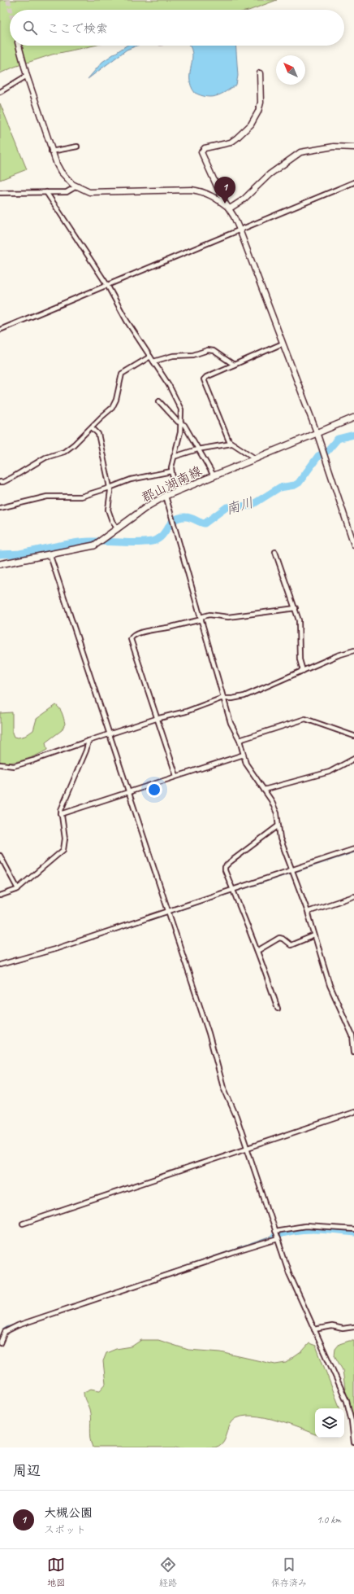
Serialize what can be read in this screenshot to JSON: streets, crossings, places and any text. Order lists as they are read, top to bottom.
{
  "streets": {
    "main road": ["郡山湖南線"]
  },
  "water": ["南川"],
  "north": "top left",
  "page": {
    "search": "ここで検索",
    "pins": "1",
    "heading": "周辺",
    "list": [
      {
        "mark": "1",
        "name": "大槻公園",
        "note": "スポット",
        "value": "1.0 km"
      }
    ],
    "nav": ["地図", "経路", "保存済み"]
  }
}
